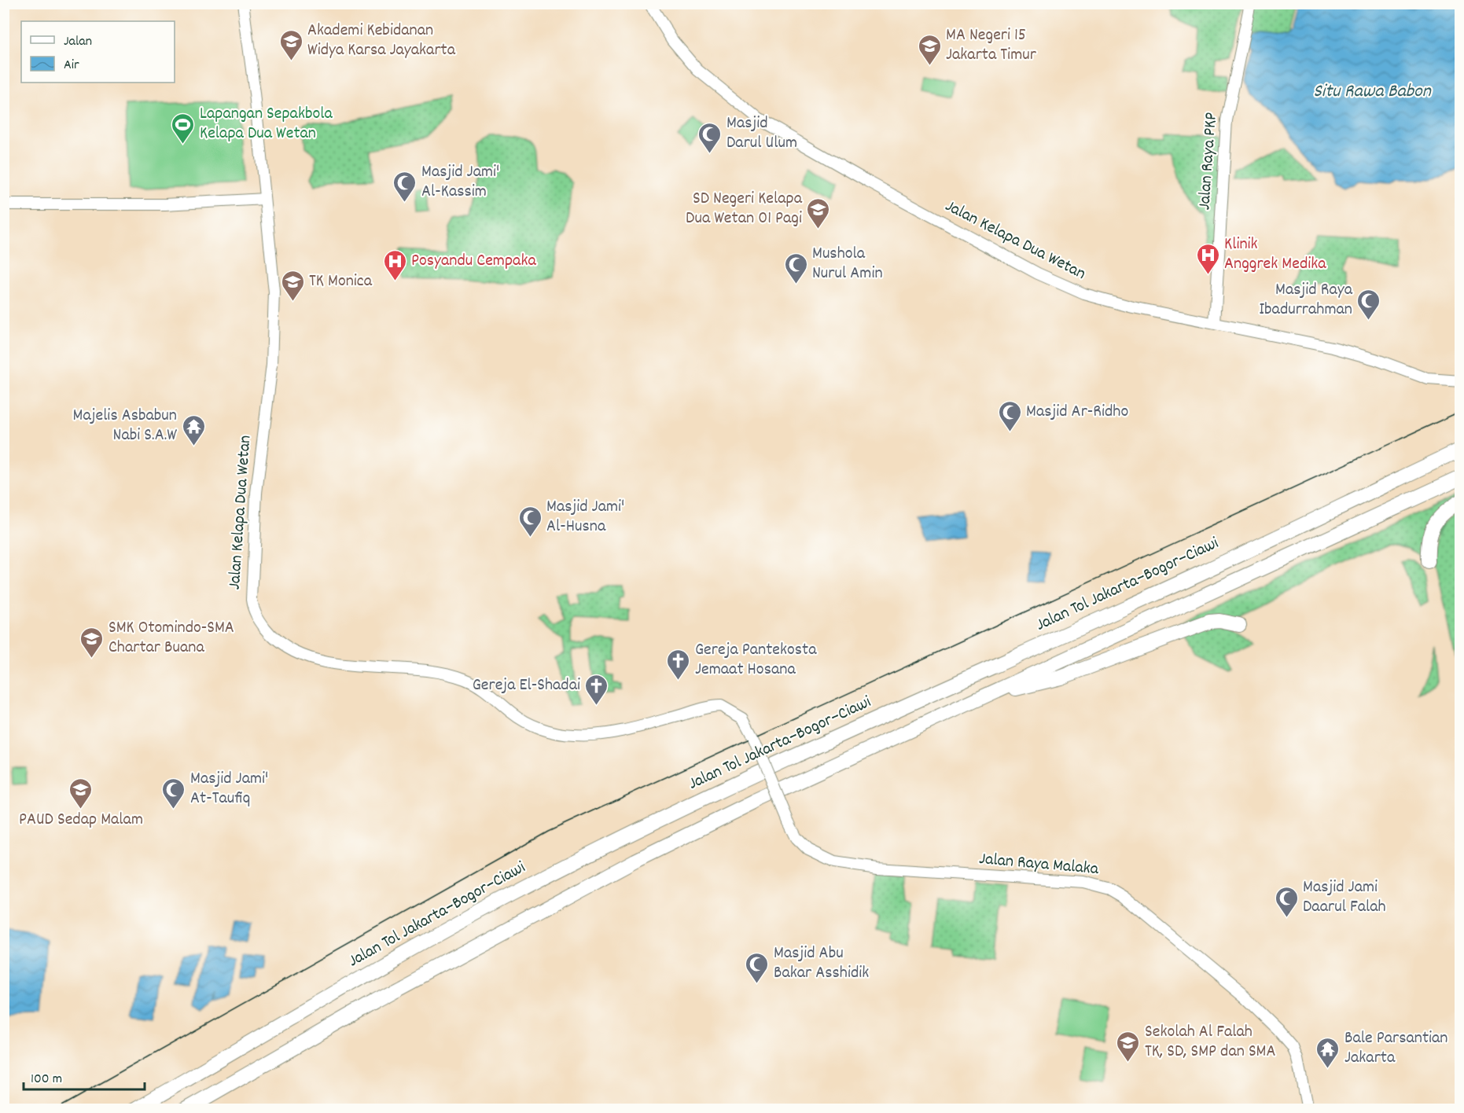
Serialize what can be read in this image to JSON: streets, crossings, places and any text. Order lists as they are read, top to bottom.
{
  "streets": {
    "highway": ["Jalan Tol Jakarta–Bogor–Ciawi"],
    "street": ["Jalan Raya PKP", "Jalan Kelapa Dua Wetan", "Jalan Raya Malaka"]
  },
  "crossings": [
    ["Jalan Raya PKP", "Jalan Kelapa Dua Wetan"],
    ["Jalan Kelapa Dua Wetan", "Jalan Raya Malaka"]
  ],
  "water": ["Situ Rawa Babon"],
  "places": {
    "school or university": [
      "Akademi Kebidanan Widya Karsa Jayakarta",
      "MA Negeri 15 Jakarta Timur",
      "SD Negeri Kelapa Dua Wetan 01 Pagi",
      "TK Monica",
      "SMK Otomindo-SMA Chartar Buana",
      "PAUD Sedap Malam",
      "Sekolah Al Falah TK, SD, SMP dan SMA"
    ],
    "sports": ["Lapangan Sepakbola Kelapa Dua Wetan"],
    "mosque": [
      "Masjid Darul Ulum",
      "Masjid Jami' Al-Kassim",
      "Mushola Nurul Amin",
      "Masjid Raya Ibadurrahman",
      "Masjid Ar-Ridho",
      "Masjid Jami' Al-Husna",
      "Masjid Jami' At-Taufiq",
      "Masjid Jami Daarul Falah",
      "Masjid Abu Bakar Asshidik"
    ],
    "hospital": ["Klinik Anggrek Medika", "Posyandu Cempaka"],
    "temple": ["Majelis Asbabun Nabi S.A.W", "Bale Parsantian Jakarta"],
    "church": ["Gereja Pantekosta Jemaat Hosana", "Gereja El-Shadai"]
  },
  "legend": ["Jalan", "Air"],
  "scale_bar": "100 m"
}
